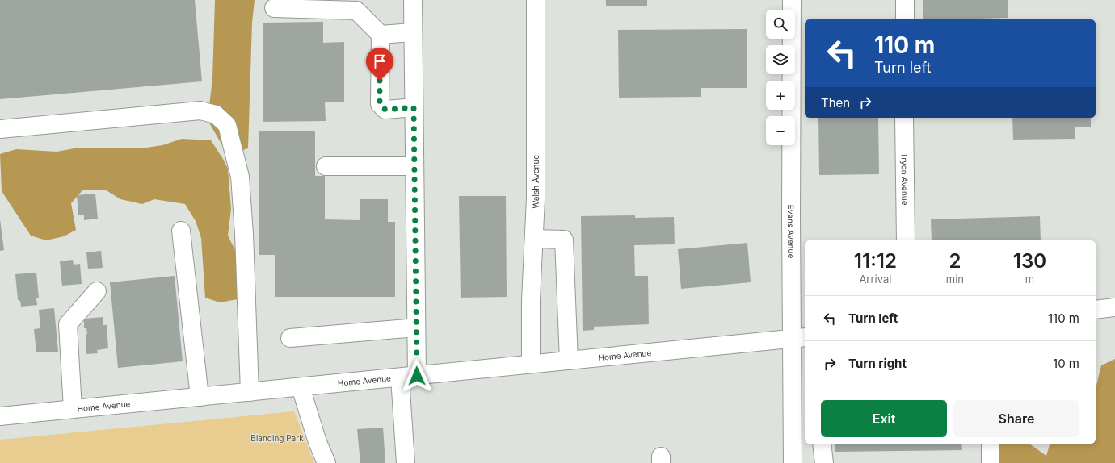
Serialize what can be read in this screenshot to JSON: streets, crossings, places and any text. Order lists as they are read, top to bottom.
{
  "streets": {
    "street": [
      "Tryon Avenue",
      "Walsh Avenue",
      "Evans Avenue",
      "Home Avenue"
    ]
  },
  "crossings": [
    ["Walsh Avenue", "Home Avenue"],
    ["Evans Avenue", "Home Avenue"]
  ],
  "parks": ["Blanding Park"],
  "page": {
    "map_buttons": ["+", "−"],
    "turn": ["110 m", "Turn left"],
    "then": "Then",
    "eta": [
      "11:12",
      "Arrival",
      "2",
      "min",
      "130",
      "m"
    ],
    "list": [
      {
        "name": "Turn left",
        "value": "110 m"
      },
      {
        "name": "Turn right",
        "value": "10 m"
      }
    ],
    "buttons": ["Exit", "Share"]
  }
}
